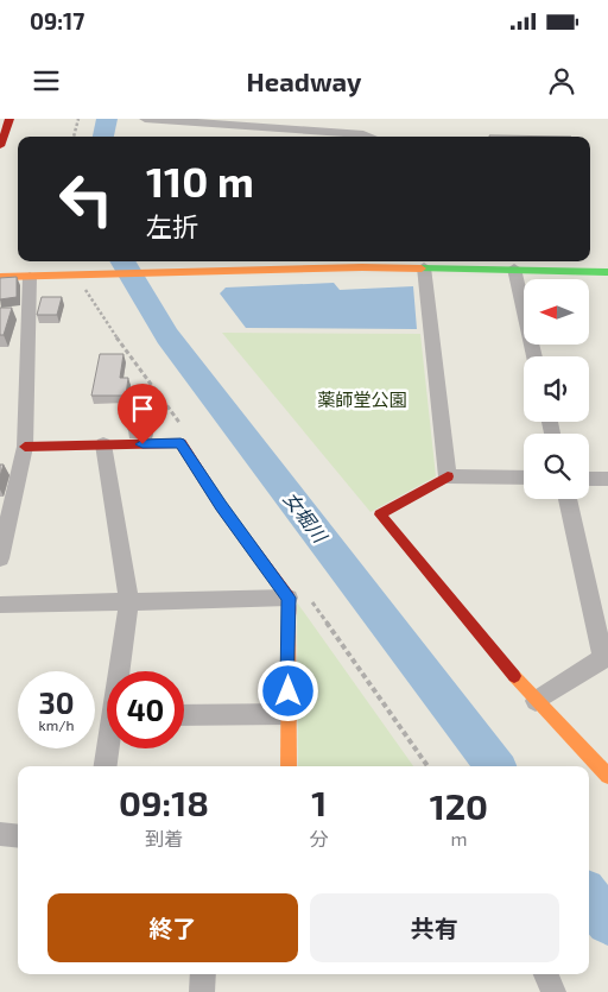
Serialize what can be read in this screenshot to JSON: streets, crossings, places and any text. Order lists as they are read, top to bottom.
{
  "water": ["女堀川"],
  "parks": ["薬師堂公園"],
  "north": "left",
  "page": {
    "status": "09:17",
    "header": "Headway",
    "turn": ["110 m", "左折"],
    "speed": "30 km/h",
    "limit": "40",
    "eta": [
      "09:18",
      "到着",
      "1",
      "分",
      "120",
      "m"
    ],
    "buttons": ["終了", "共有"]
  }
}
